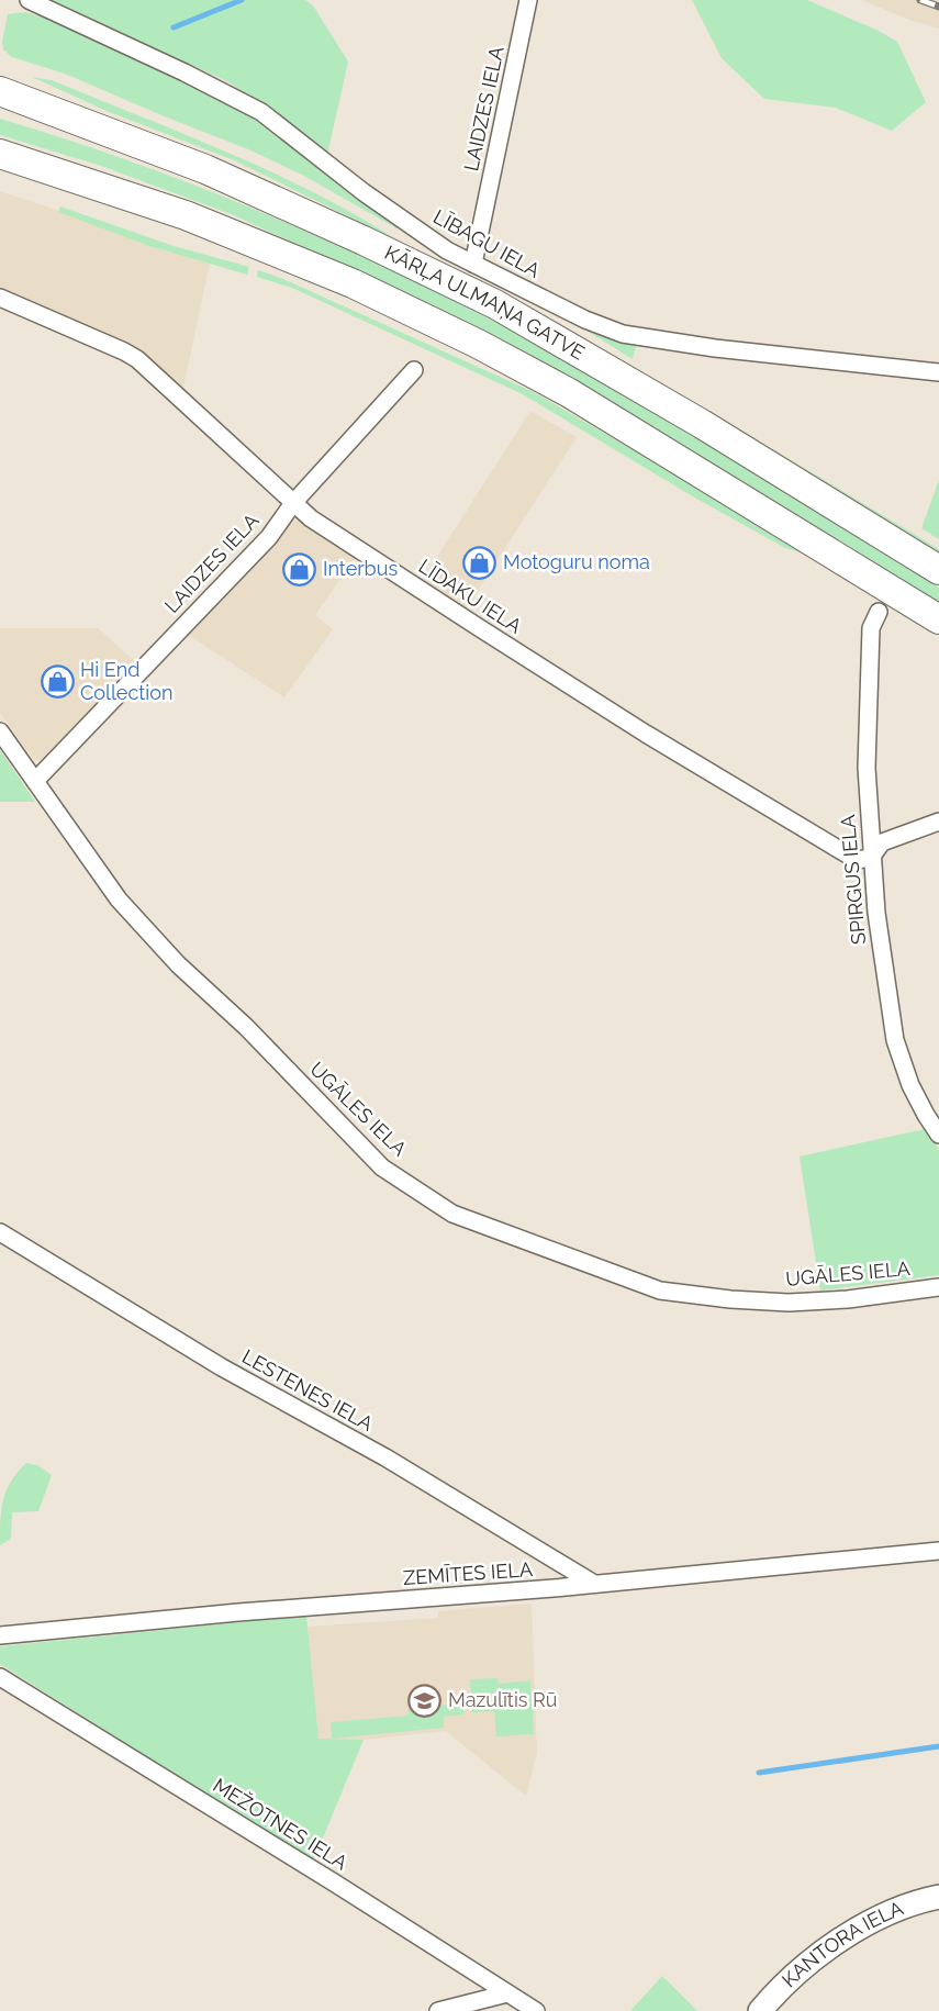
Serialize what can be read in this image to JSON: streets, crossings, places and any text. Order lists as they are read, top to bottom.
{
  "streets": {
    "highway": ["KĀRĻA ULMAŅA GATVE"],
    "main road": ["KANTORA IELA"],
    "street": [
      "LAIDZES IELA",
      "LĪBAGU IELA",
      "LĪDAKU IELA",
      "SPIRGUS IELA",
      "UGĀLES IELA",
      "LESTENES IELA",
      "ZEMĪTES IELA",
      "MEŽOTNES IELA"
    ]
  },
  "crossings": [
    ["LAIDZES IELA", "LĪBAGU IELA"],
    ["LAIDZES IELA", "LĪDAKU IELA"],
    ["LAIDZES IELA", "UGĀLES IELA"],
    ["LĪDAKU IELA", "SPIRGUS IELA"],
    ["LESTENES IELA", "ZEMĪTES IELA"]
  ],
  "places": {
    "shop": ["Motoguru noma", "Interbus", "Hi End Collection"],
    "school or university": ["Mazulītis Rū"]
  }
}
